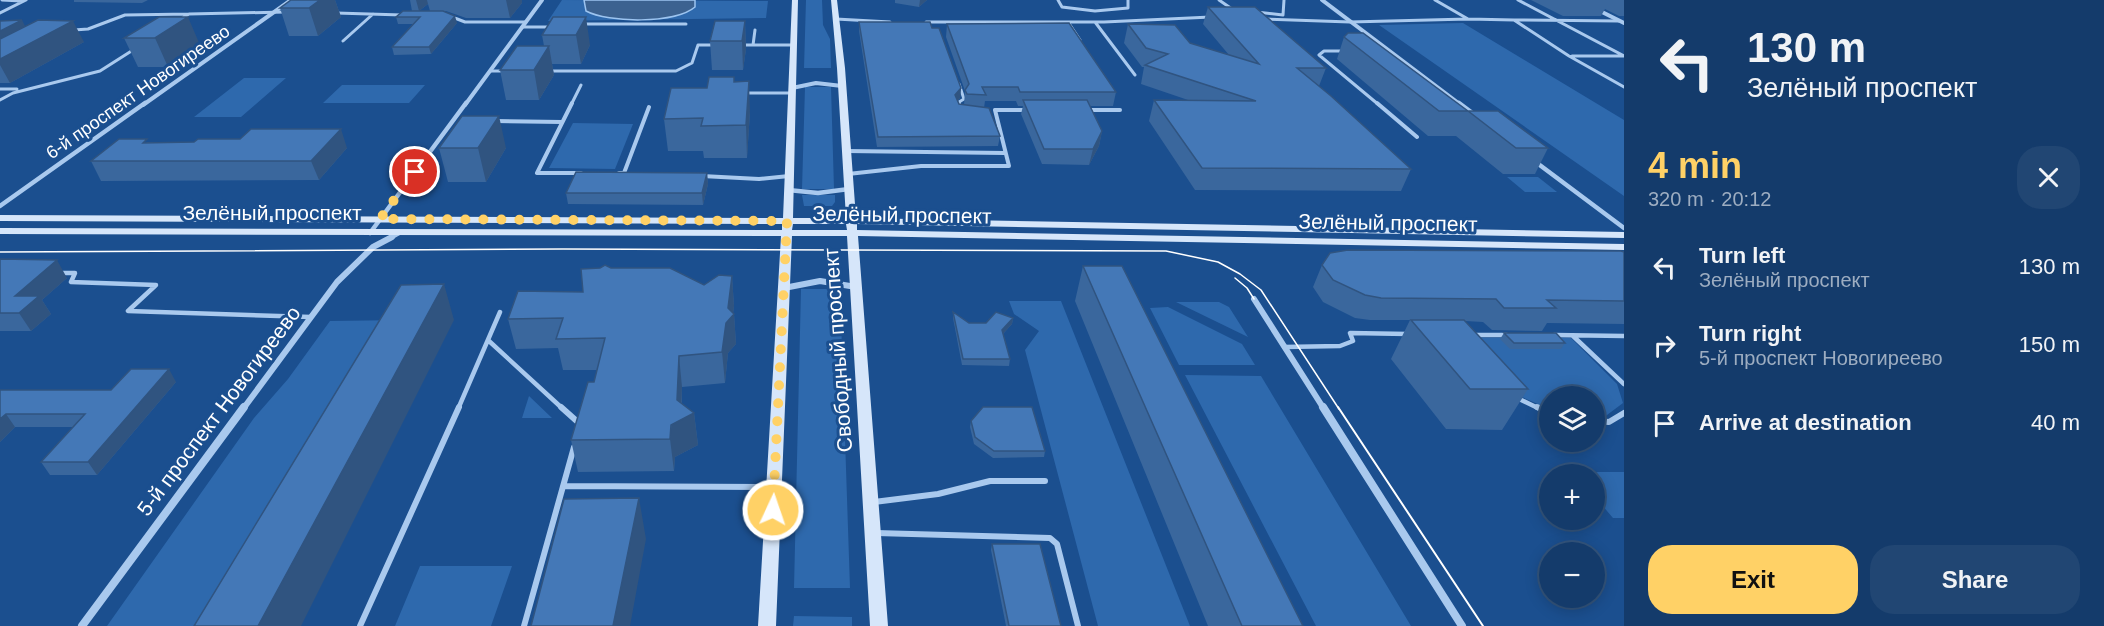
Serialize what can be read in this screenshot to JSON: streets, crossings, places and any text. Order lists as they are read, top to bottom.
{
  "streets": {
    "main road": ["Зелёный проспект", "Свободный проспект"],
    "street": ["6-й проспект Новогиреево", "5-й проспект Новогиреево"]
  },
  "crossings": [
    ["Зелёный проспект", "Свободный проспект"],
    ["Зелёный проспект", "5-й проспект Новогиреево"]
  ],
  "page": {
    "turn": ["130 m", "Зелёный проспект"],
    "heading": ["4 min", "320 m · 20:12"],
    "list": [
      {
        "name": "Turn left",
        "note": "Зелёный проспект",
        "value": "130 m"
      },
      {
        "name": "Turn right",
        "note": "5-й проспект Новогиреево",
        "value": "150 m"
      },
      {
        "name": "Arrive at destination",
        "value": "40 m"
      }
    ],
    "map_buttons": ["+", "−"],
    "buttons": ["Exit", "Share"]
  }
}
